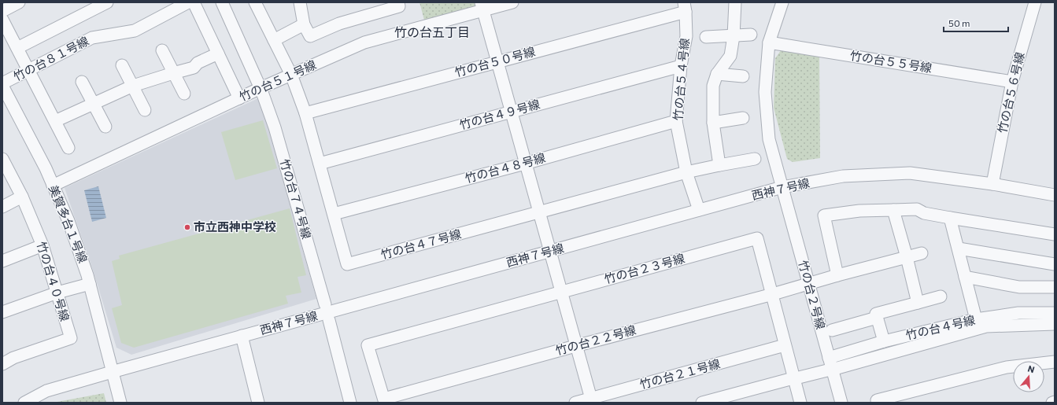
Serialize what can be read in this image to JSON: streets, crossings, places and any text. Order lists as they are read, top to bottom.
{
  "streets": {
    "street": [
      "竹の台８１号線",
      "竹の台５０号線",
      "竹の台５５号線",
      "竹の台５４号線",
      "竹の台５１号線",
      "竹の台５６号線",
      "竹の台４９号線",
      "竹の台４８号線",
      "西神７号線",
      "竹の台７４号線",
      "美賀多台１号線",
      "竹の台４７号線",
      "竹の台２３号線",
      "竹の台４０号線",
      "竹の台２号線",
      "竹の台４号線",
      "竹の台２２号線",
      "竹の台２１号線"
    ]
  },
  "crossings": [
    ["竹の台８１号線", "美賀多台１号線"],
    ["竹の台５０号線", "竹の台５４号線"],
    ["竹の台５０号線", "竹の台４７号線"],
    ["竹の台５５号線", "竹の台５６号線"],
    ["竹の台５５号線", "竹の台２号線"],
    ["竹の台５４号線", "竹の台４９号線"],
    ["竹の台５４号線", "竹の台４８号線"],
    ["竹の台５４号線", "西神７号線"],
    ["竹の台５４号線", "竹の台４７号線"],
    ["竹の台５１号線", "美賀多台１号線"],
    ["竹の台５１号線", "竹の台４７号線"],
    ["竹の台５６号線", "西神７号線"],
    ["竹の台４９号線", "竹の台４７号線"],
    ["竹の台４８号線", "竹の台４７号線"],
    ["西神７号線", "美賀多台１号線"],
    ["西神７号線", "竹の台２号線"],
    ["竹の台２３号線", "竹の台２２号線"],
    ["竹の台２３号線", "竹の台２１号線"],
    ["竹の台２号線", "竹の台４号線"],
    ["竹の台２号線", "竹の台２２号線"]
  ],
  "districts": ["竹の台五丁目"],
  "places": ["市立西神中学校"],
  "scale_bar": "50 m",
  "north": "top"
}
